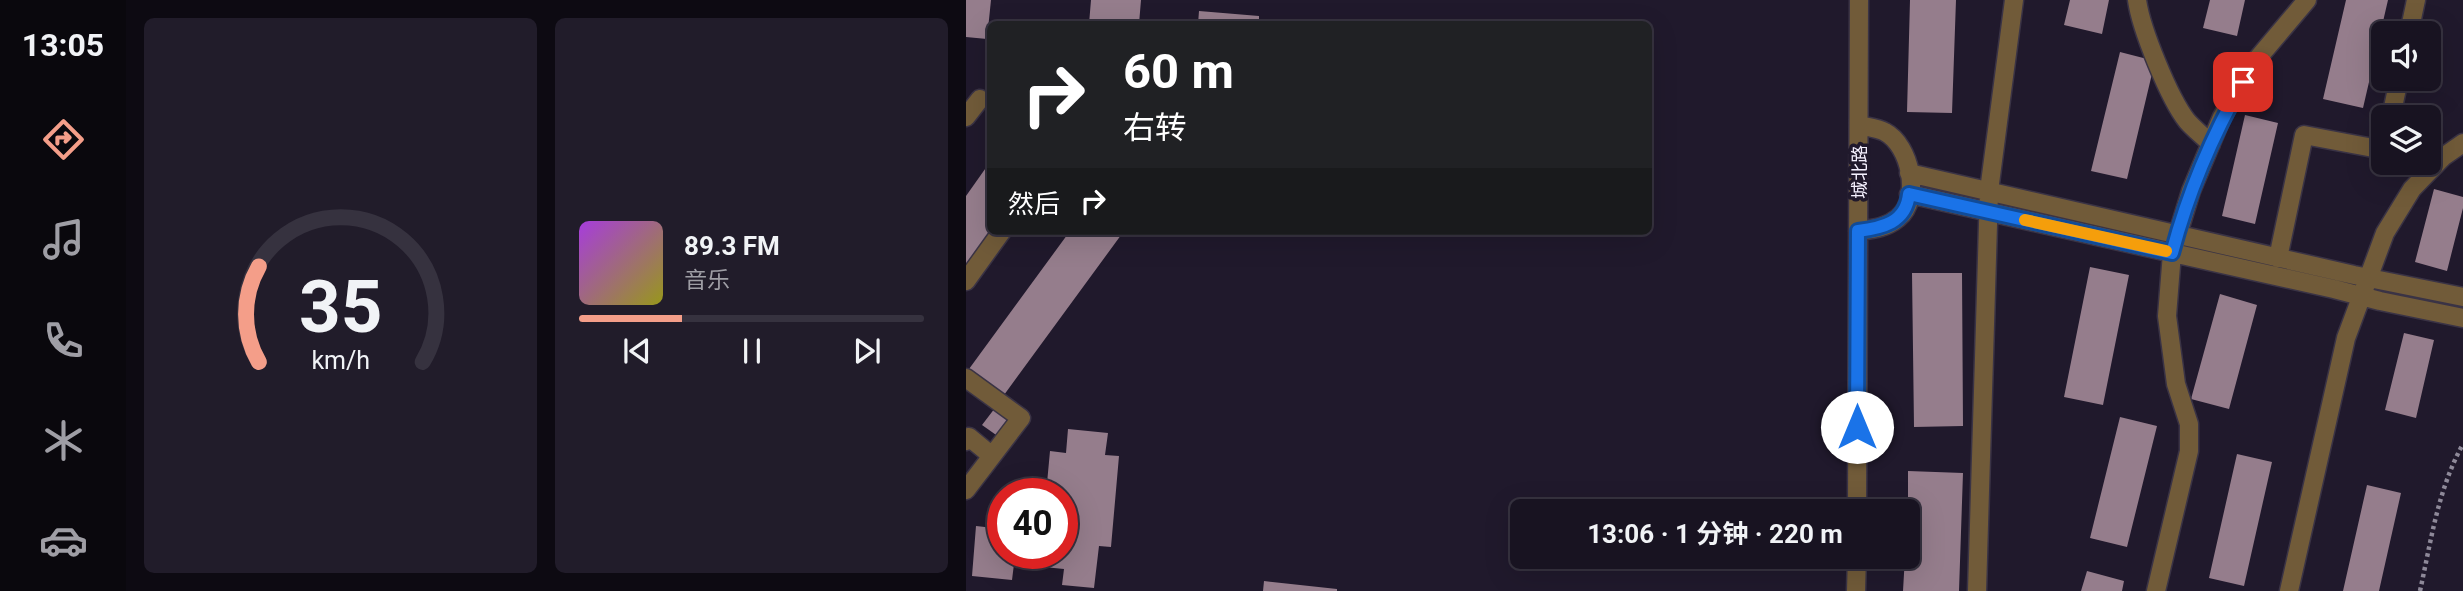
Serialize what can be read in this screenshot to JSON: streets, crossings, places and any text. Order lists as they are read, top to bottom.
{
  "streets": {
    "street": ["城北路"]
  },
  "page": {
    "tabs": "13:05",
    "turn": ["60 m", "右转"],
    "then": "然后",
    "song": ["89.3 FM", "音乐"],
    "limit": "40",
    "trip": "13:06 · 1 分钟 · 220 m",
    "gauge": ["35", "km/h"]
  }
}
